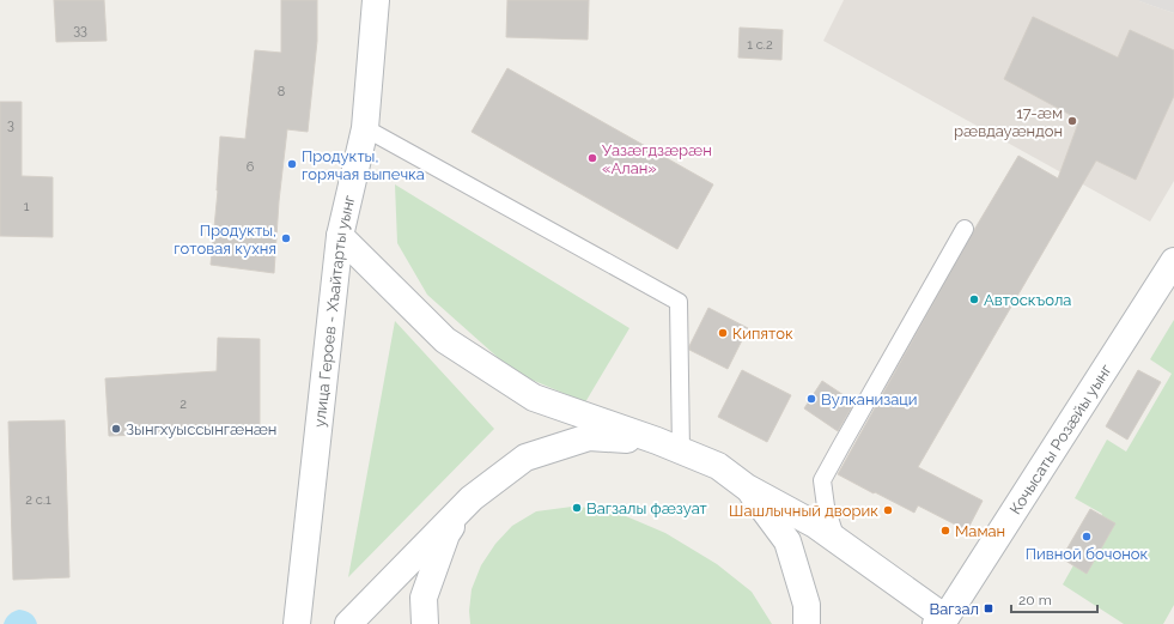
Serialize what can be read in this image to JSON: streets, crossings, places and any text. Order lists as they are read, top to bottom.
{
  "streets": {
    "street": ["улица Героев - Хъайтарты уынг", "Кочысаты Розæйы уынг"]
  },
  "places": {
    "other": [
      "17-æм рӕвдауӕндон",
      "Уазæгдзæрæн «Алан»",
      "Продукты, горячая выпечка",
      "Продукты, готовая кухня",
      "Автоскъола",
      "Кипяток",
      "Вулканизаци",
      "Зынгхуыссынгæнæн",
      "Вагзалы фæзуат",
      "Шашлычный дворик",
      "Маман",
      "Пивной бочонок"
    ],
    "transit": ["Вагзал"]
  },
  "house_numbers": [
    "33",
    "1 с.2",
    "8",
    "3",
    "6",
    "1",
    "2",
    "2 с.1"
  ],
  "scale_bar": "20 m"
}
